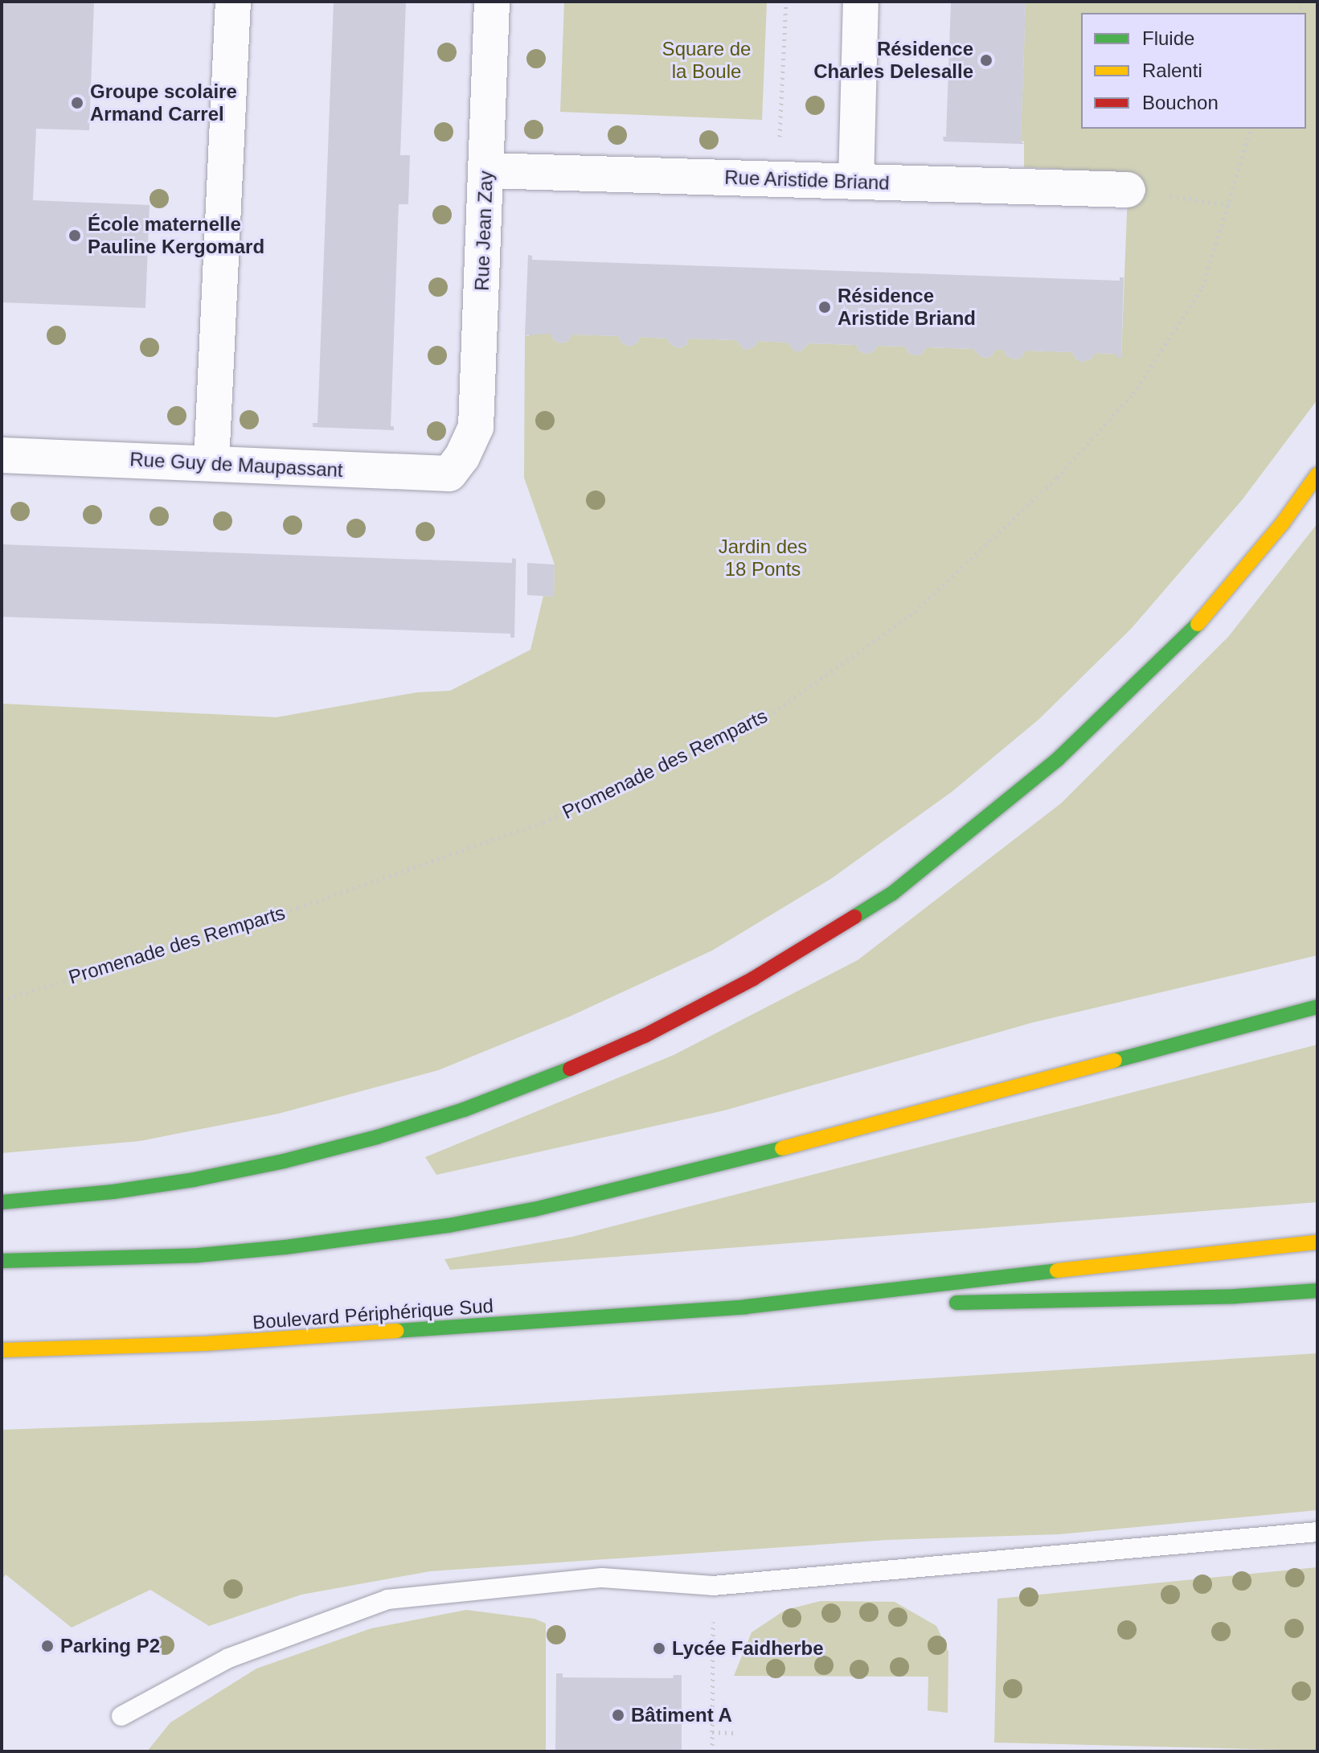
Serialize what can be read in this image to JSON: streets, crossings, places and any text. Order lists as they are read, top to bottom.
{
  "streets": {
    "highway": ["Boulevard Périphérique Sud"],
    "street": ["Rue Aristide Briand", "Rue Jean Zay", "Rue Guy de Maupassant"],
    "path": ["Promenade des Remparts"]
  },
  "crossings": [
    ["Rue Aristide Briand", "Rue Jean Zay"],
    ["Rue Jean Zay", "Rue Guy de Maupassant"]
  ],
  "parks": ["Square de la Boule", "Jardin des 18 Ponts"],
  "places": [
    "Résidence Charles Delesalle",
    "Groupe scolaire Armand Carrel",
    "École maternelle Pauline Kergomard",
    "Résidence Aristide Briand",
    "Parking P2",
    "Lycée Faidherbe",
    "Bâtiment A"
  ],
  "legend": ["Fluide", "Ralenti", "Bouchon"]
}
